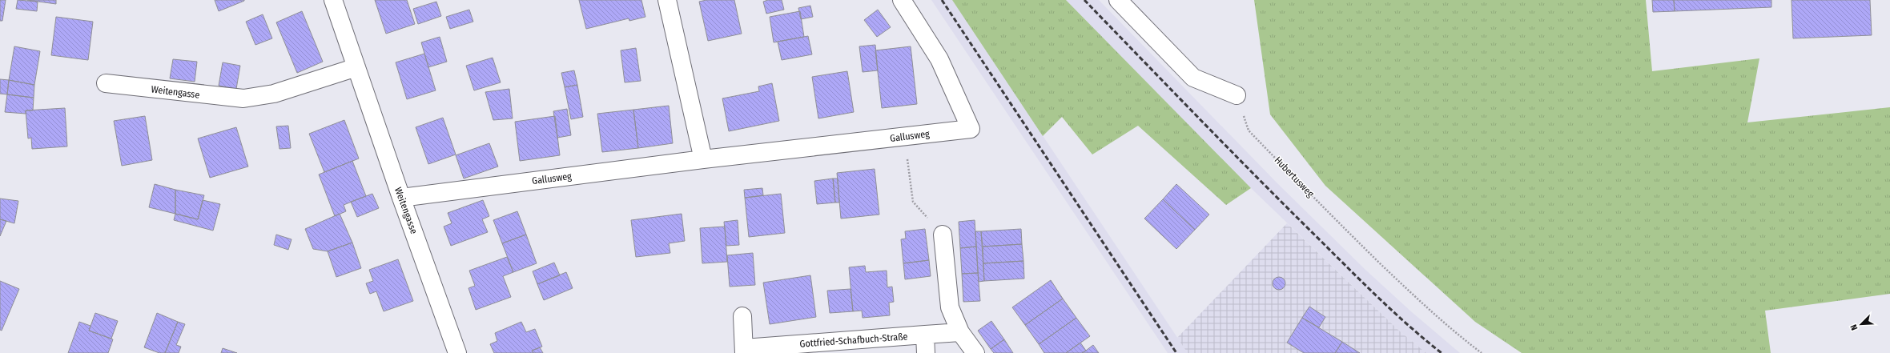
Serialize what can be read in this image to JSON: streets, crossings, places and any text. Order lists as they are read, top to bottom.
{
  "streets": {
    "street": ["Weitengasse", "Gallusweg", "Gottfried-Schafbuch-Straße"],
    "path": ["Hubertusweg"]
  },
  "crossings": [
    ["Weitengasse", "Gallusweg"]
  ],
  "north": "bottom left"
}
